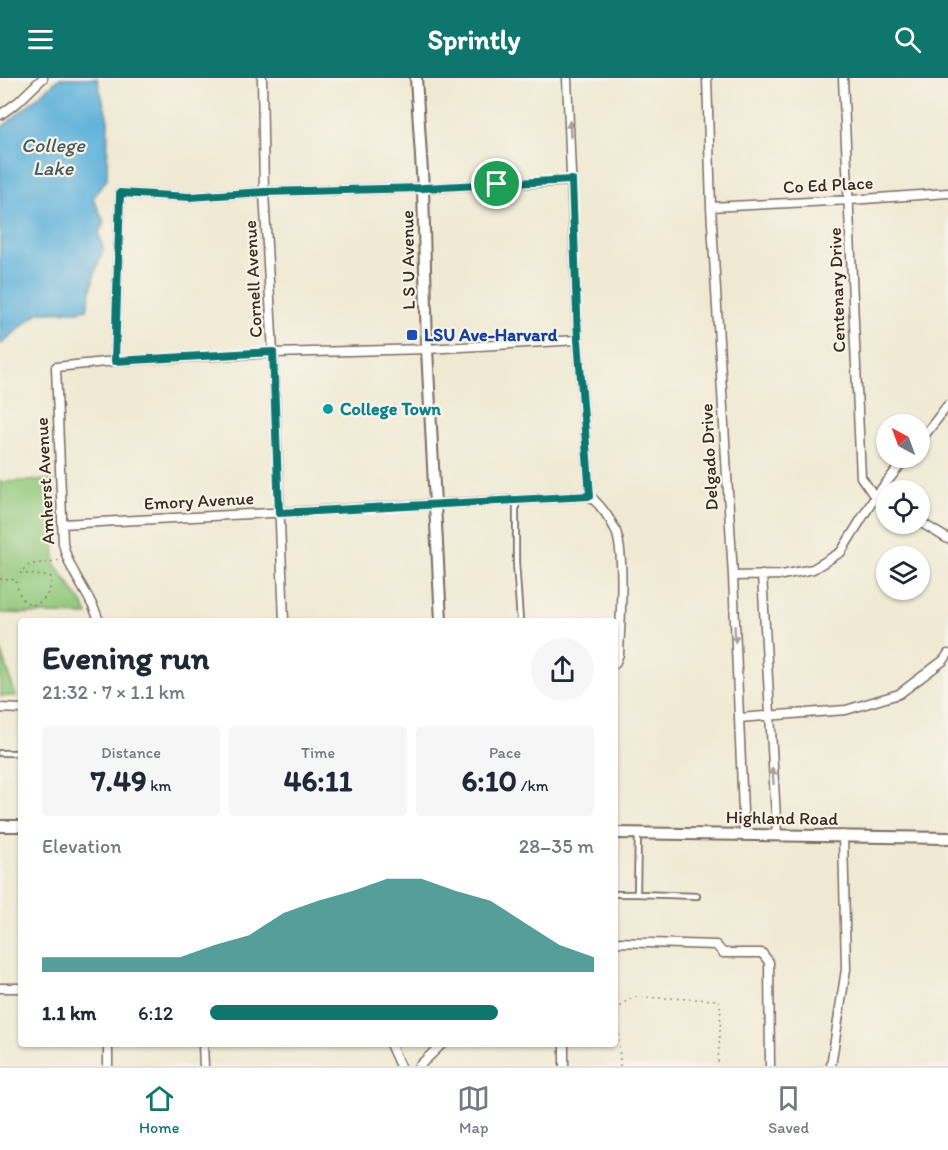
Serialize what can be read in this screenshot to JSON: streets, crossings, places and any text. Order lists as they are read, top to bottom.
{
  "streets": {
    "street": [
      "Co Ed Place",
      "L S U Avenue",
      "Cornell Avenue",
      "Centenary Drive",
      "Delgado Drive",
      "Amherst Avenue",
      "Emory Avenue",
      "Highland Road"
    ]
  },
  "crossings": [
    ["Co Ed Place", "Centenary Drive"],
    ["Co Ed Place", "Delgado Drive"],
    ["L S U Avenue", "Emory Avenue"],
    ["Cornell Avenue", "Emory Avenue"],
    ["Delgado Drive", "Highland Road"],
    ["Amherst Avenue", "Emory Avenue"]
  ],
  "water": ["College Lake"],
  "places": {
    "transit": ["LSU Ave-Harvard"],
    "other": ["College Town"]
  },
  "north": "top left",
  "page": {
    "header": "Sprintly",
    "heading": ["Evening run", "21:32 · 7 × 1.1 km"],
    "stats": [
      ["Distance", "7.49 km"],
      ["Time", "46:11"],
      ["Pace", "6:10 /km"]
    ],
    "chart": ["Elevation", "28–35 m"],
    "list": [
      {
        "name": "1.1 km",
        "note": "6:12"
      }
    ],
    "tabs": ["Home", "Map", "Saved"]
  }
}
